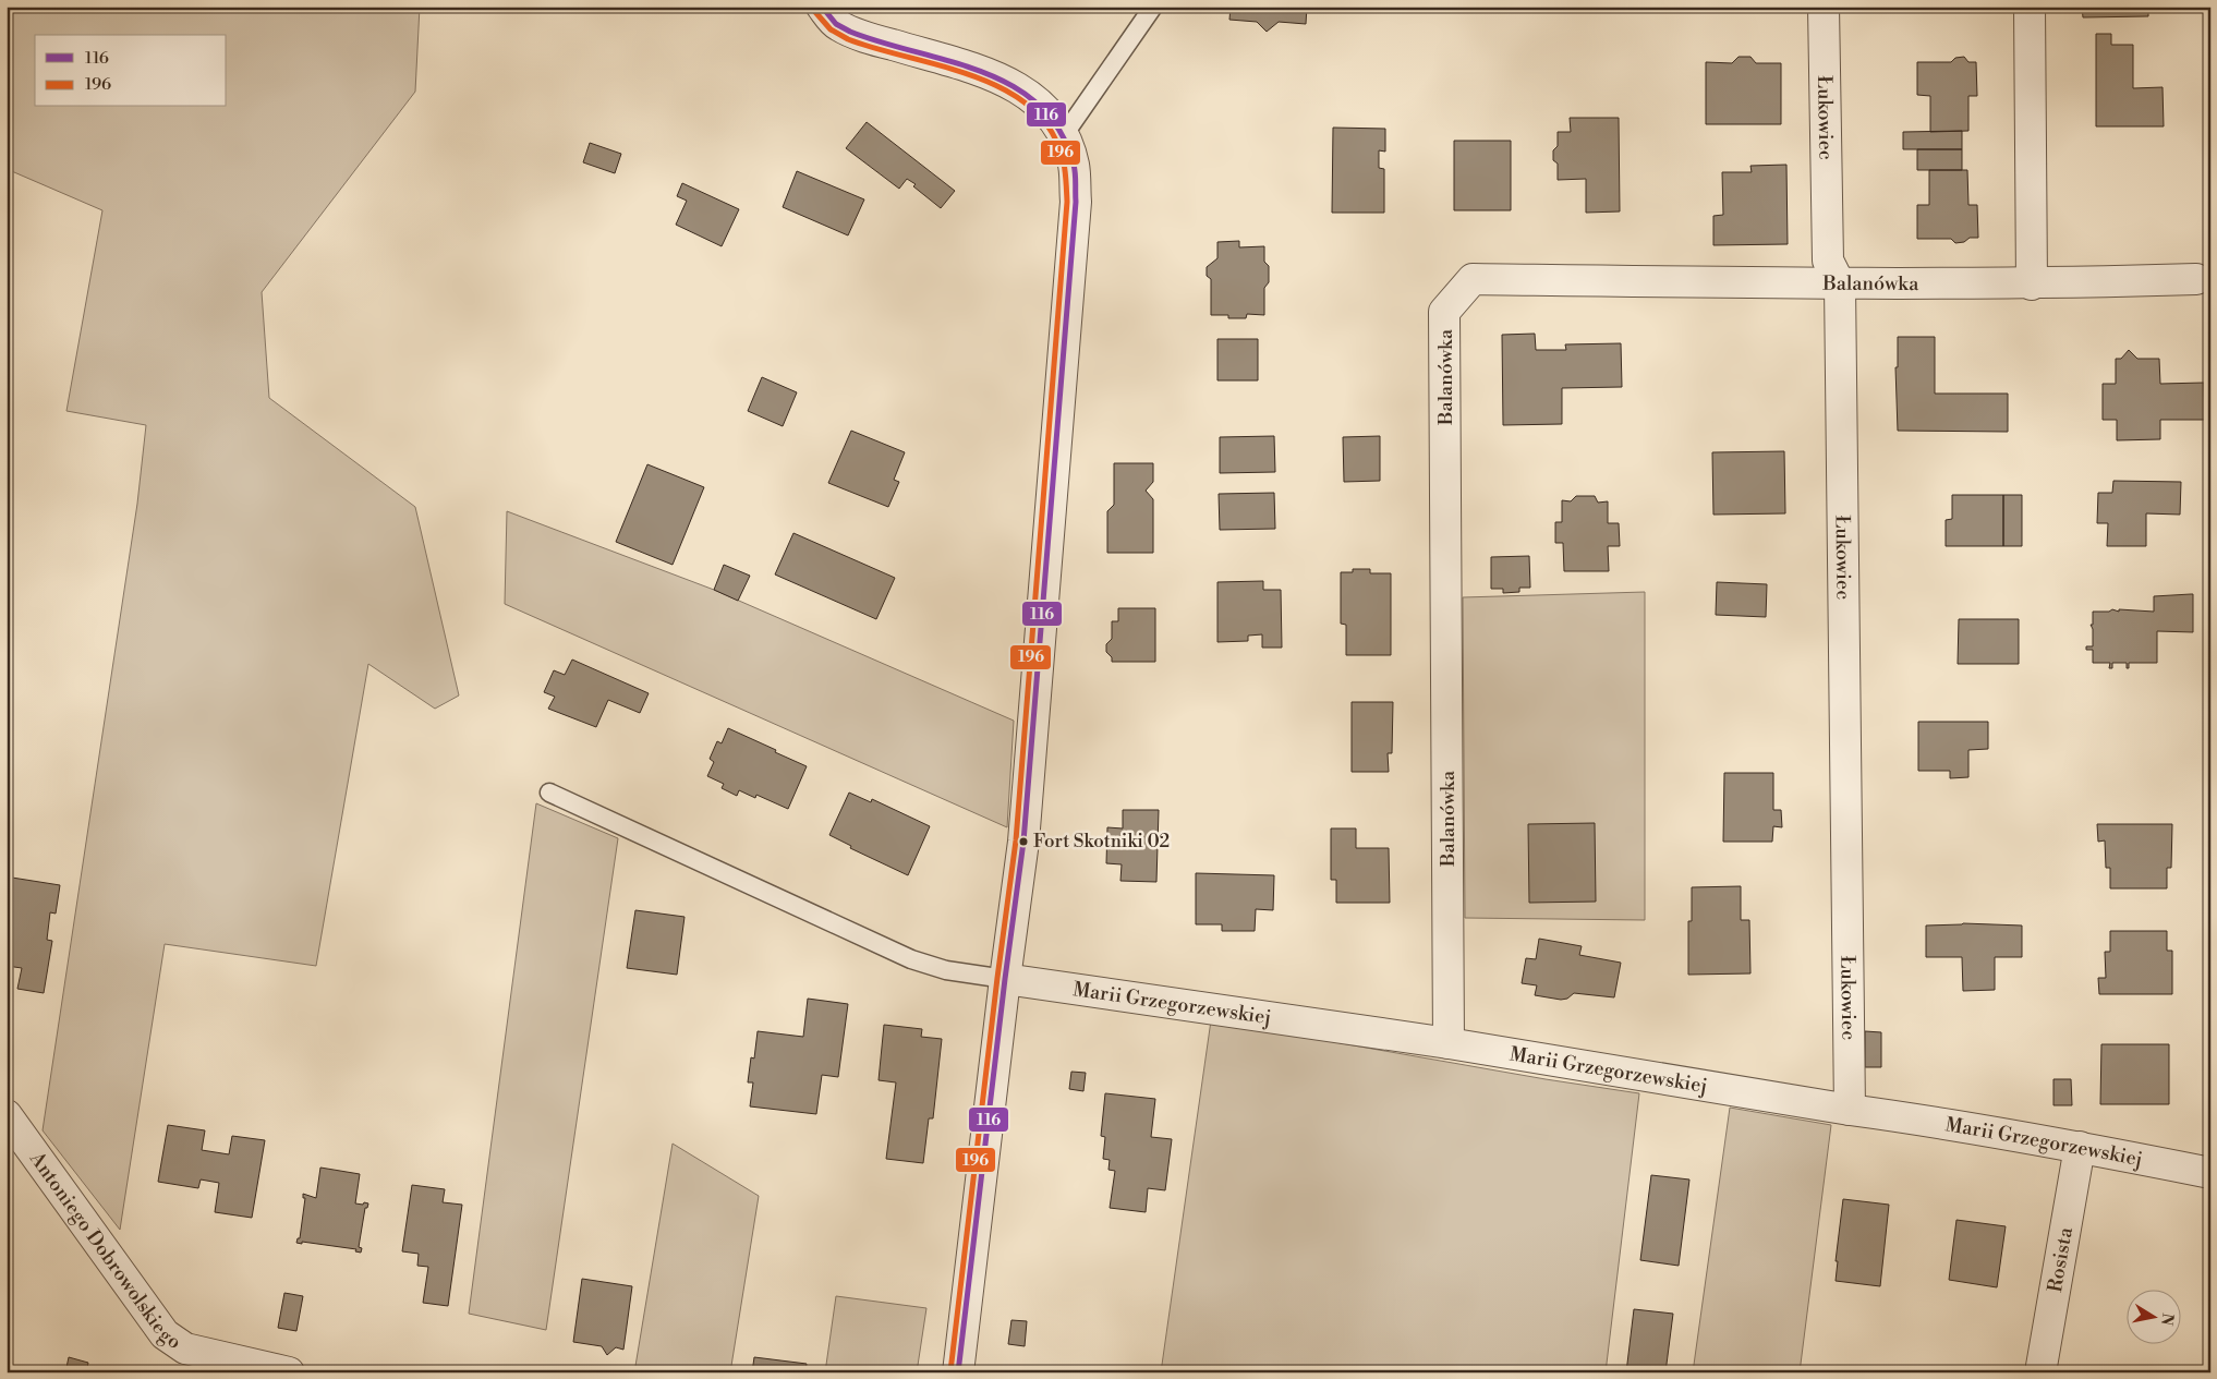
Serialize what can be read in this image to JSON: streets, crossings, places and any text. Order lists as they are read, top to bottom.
{
  "streets": {
    "street": [
      "Łukowiec",
      "Balanówka",
      "Marii Grzegorzewskiej",
      "Antoniego Dobrowolskiego",
      "Rosista"
    ]
  },
  "crossings": [
    ["Łukowiec", "Balanówka"],
    ["Łukowiec", "Marii Grzegorzewskiej"],
    ["Balanówka", "Marii Grzegorzewskiej"],
    ["Marii Grzegorzewskiej", "Rosista"]
  ],
  "places": ["Fort Skotniki 02"],
  "lines": ["transit line 116", "transit line 196"],
  "legend": ["116", "196"],
  "north": "right"
}
